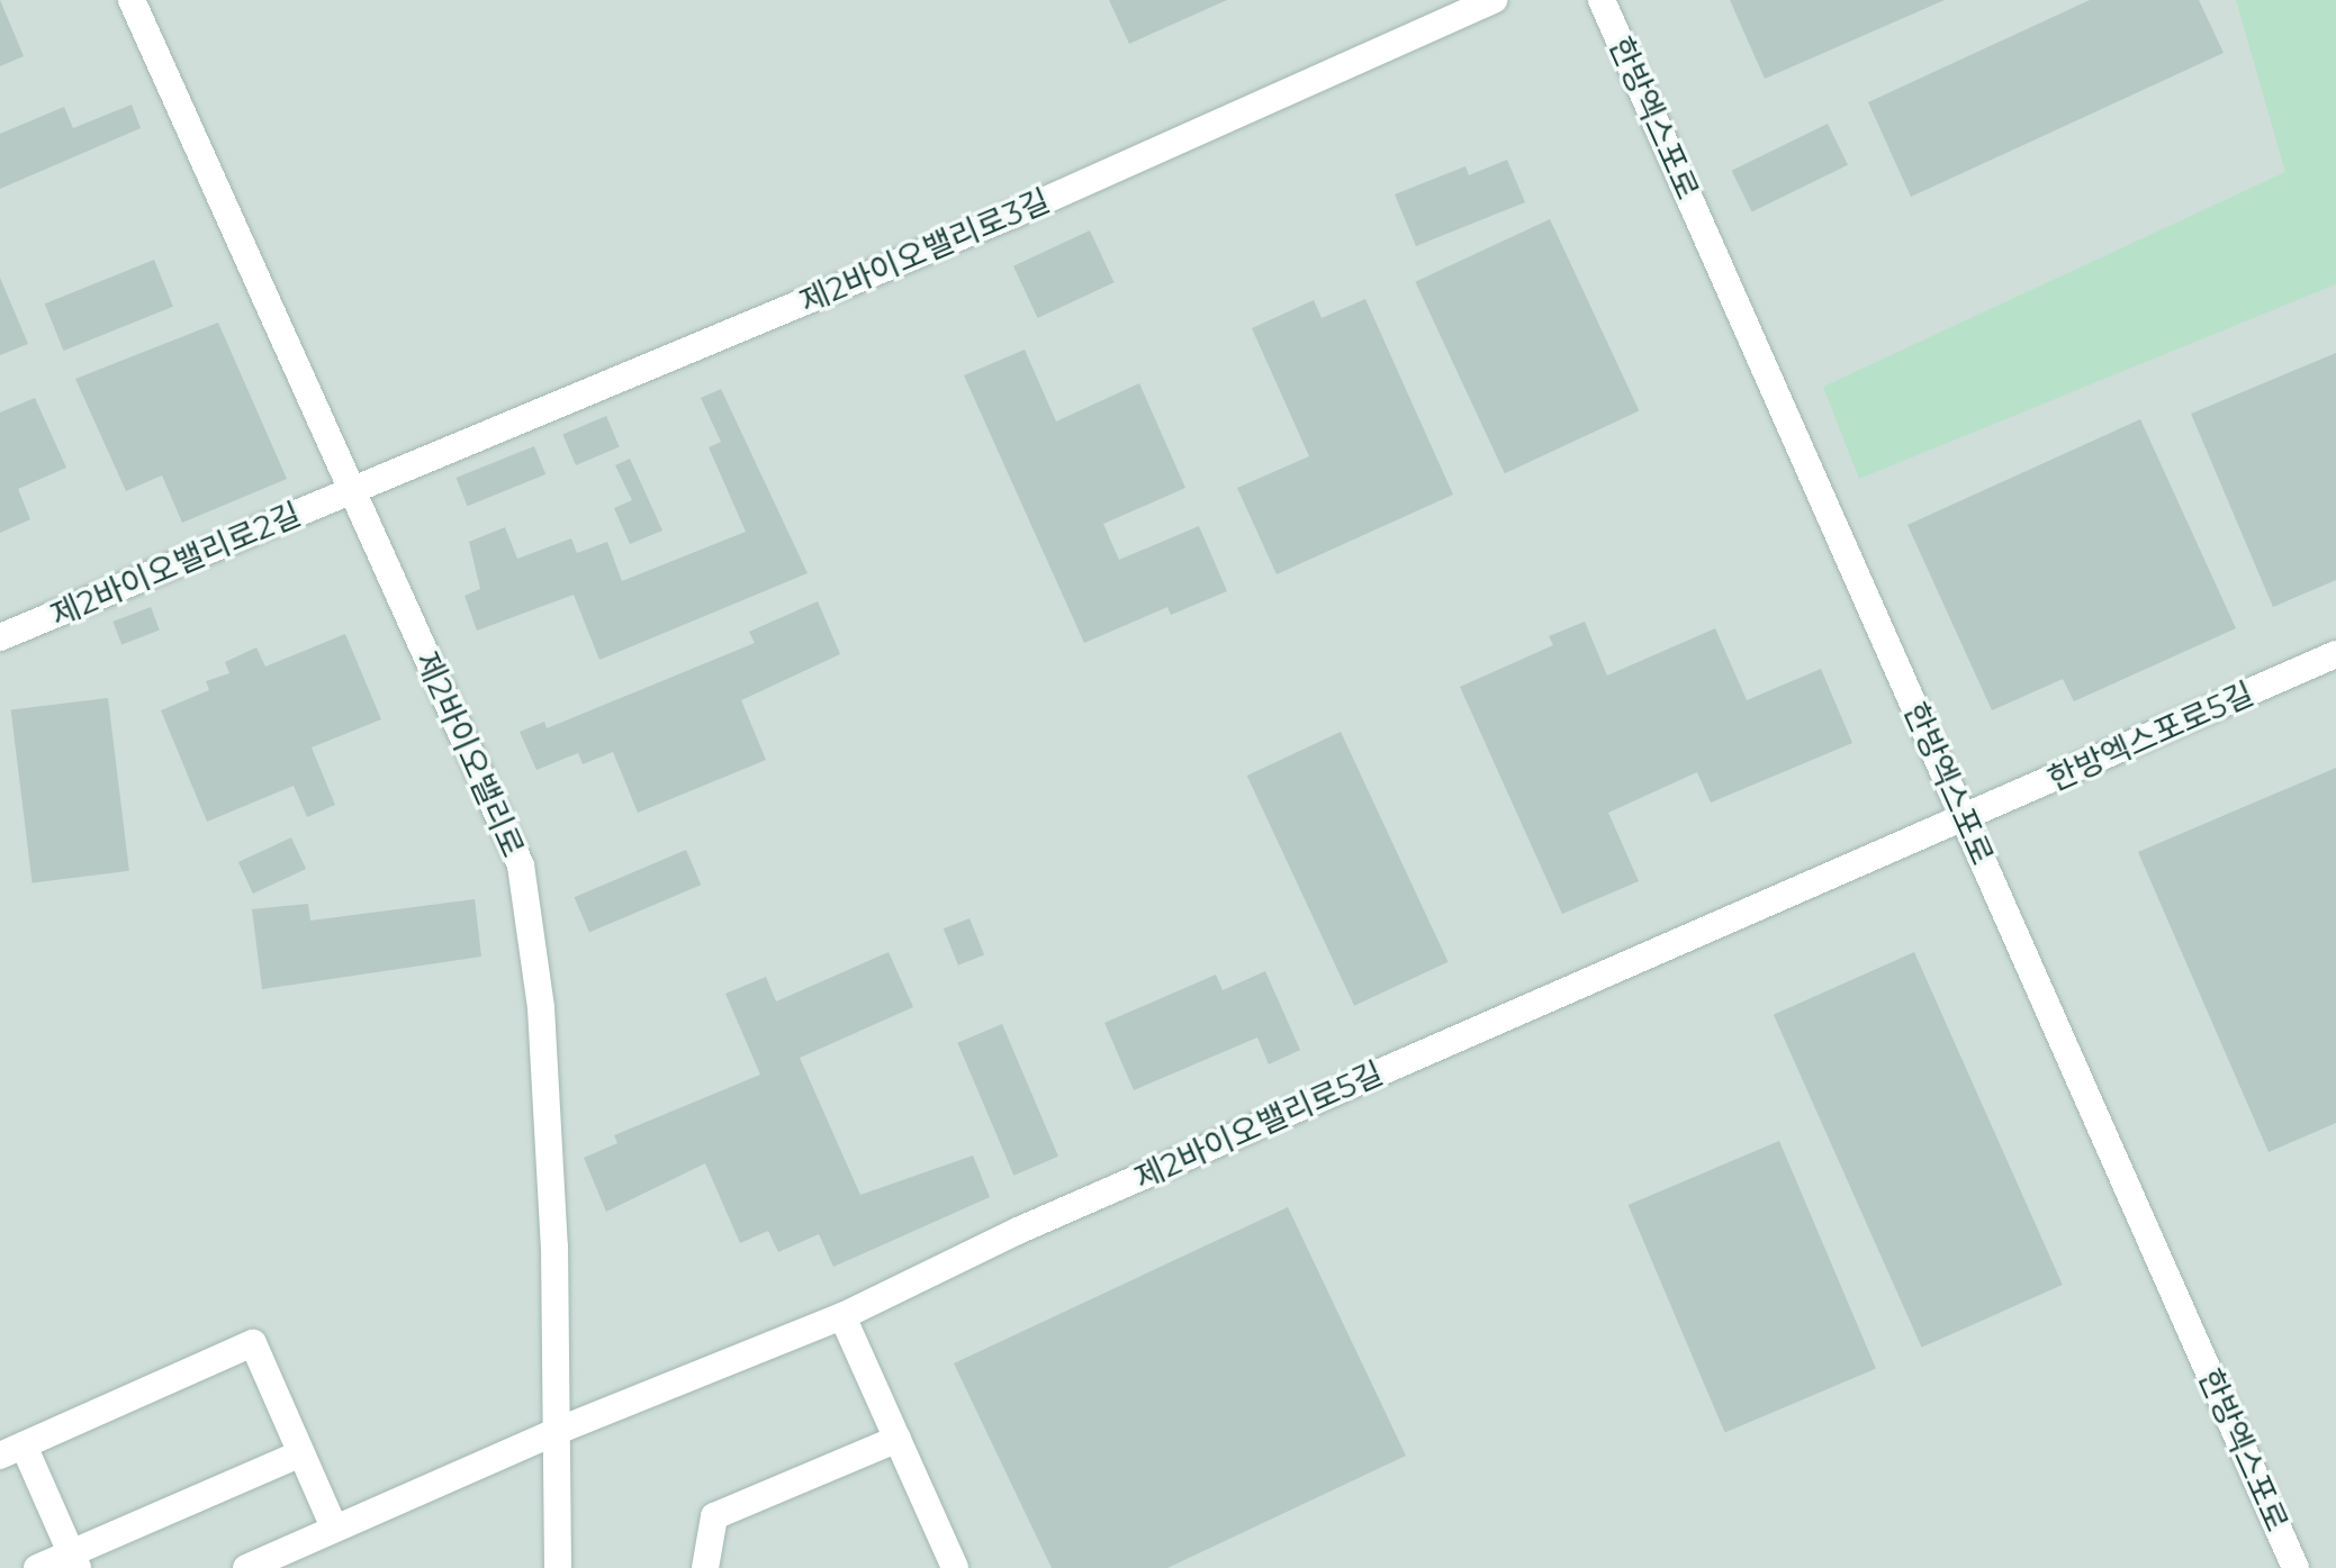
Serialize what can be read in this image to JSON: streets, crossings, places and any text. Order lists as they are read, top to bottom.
{
  "streets": {
    "street": [
      "한방엑스포로",
      "제2바이오밸리로3길",
      "제2바이오밸리로2길",
      "한방엑스포로5길",
      "제2바이오밸리로",
      "제2바이오밸리로5길"
    ]
  },
  "crossings": [
    ["한방엑스포로", "한방엑스포로5길"],
    ["한방엑스포로", "제2바이오밸리로5길"],
    ["제2바이오밸리로3길", "제2바이오밸리로2길"],
    ["제2바이오밸리로3길", "제2바이오밸리로"],
    ["제2바이오밸리로2길", "제2바이오밸리로"],
    ["한방엑스포로5길", "제2바이오밸리로5길"],
    ["제2바이오밸리로", "제2바이오밸리로5길"]
  ]
}
